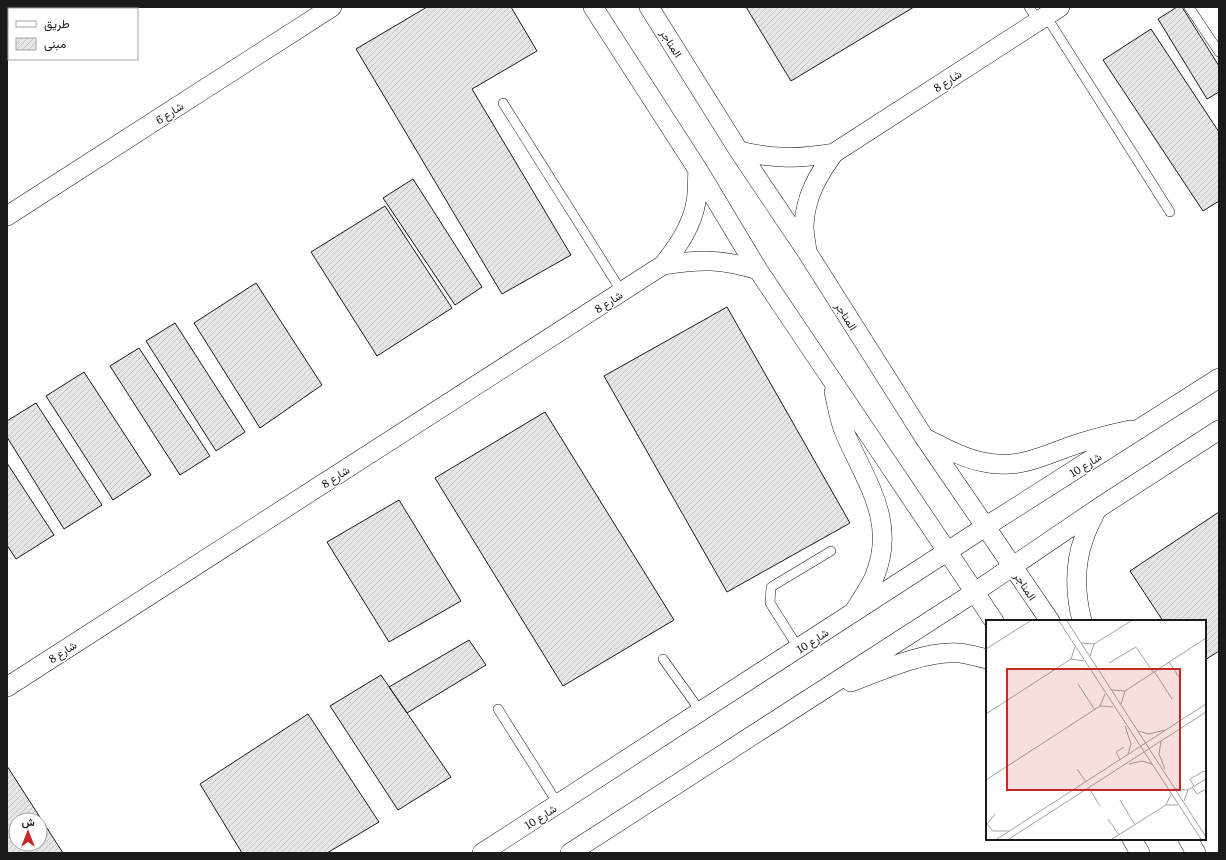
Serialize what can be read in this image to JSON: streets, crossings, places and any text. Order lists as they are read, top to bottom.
{
  "streets": {
    "street": [
      "المناجر",
      "شارع 8",
      "شارع 6",
      "شارع 10"
    ]
  },
  "crossings": [
    ["المناجر", "شارع 8"],
    ["المناجر", "شارع 10"]
  ],
  "legend": ["طريق", "مبنى"],
  "north": "top"
}
